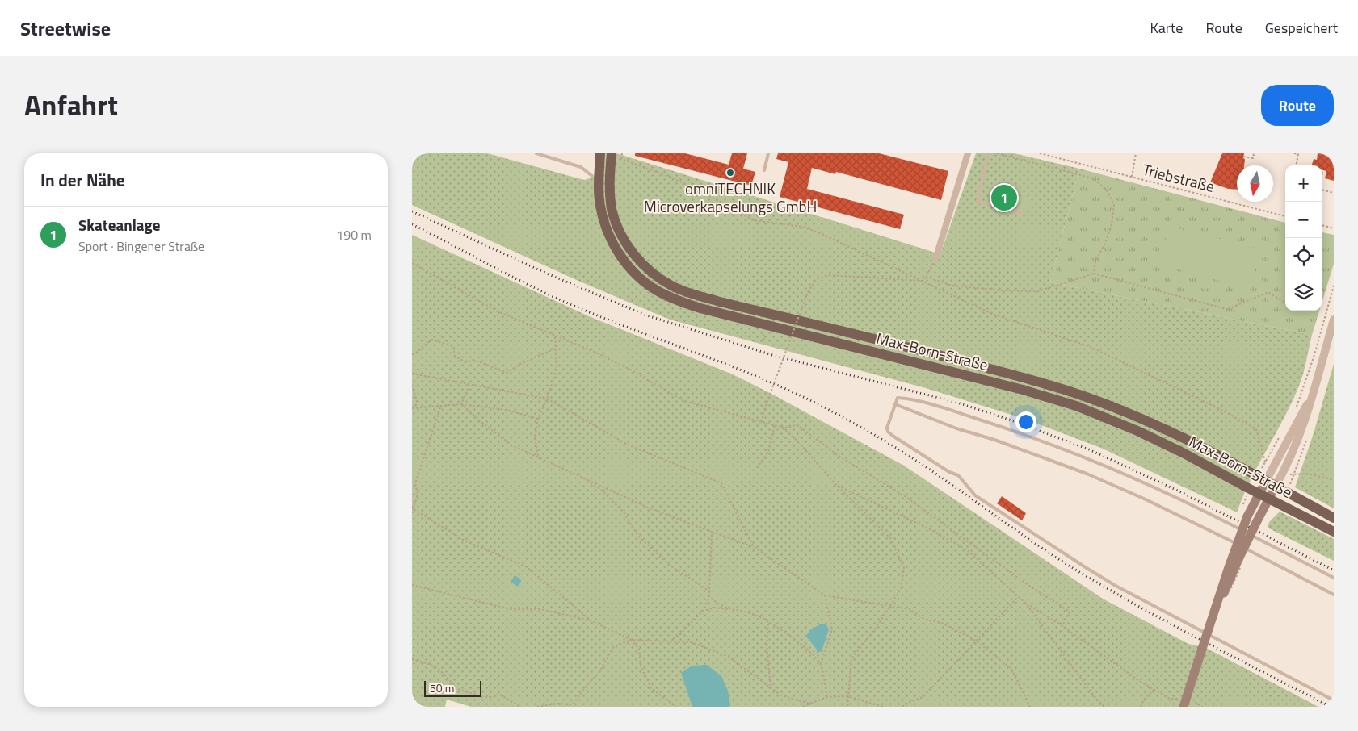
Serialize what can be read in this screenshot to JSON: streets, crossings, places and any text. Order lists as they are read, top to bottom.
{
  "streets": {
    "main road": ["Max-Born-Straße"],
    "path": ["Triebstraße"]
  },
  "places": ["omniTECHNIK Microverkapselungs GmbH"],
  "scale_bar": "50 m",
  "north": "bottom",
  "page": {
    "header": "Streetwise",
    "nav": ["Karte", "Route", "Gespeichert"],
    "title": "Anfahrt",
    "buttons": "Route",
    "heading": "In der Nähe",
    "map_buttons": ["+", "−"],
    "pins": "1",
    "list": [
      {
        "mark": "1",
        "name": "Skateanlage",
        "note": "Sport · Bingener Straße",
        "value": "190 m"
      }
    ],
    "scale": "50 m"
  }
}
